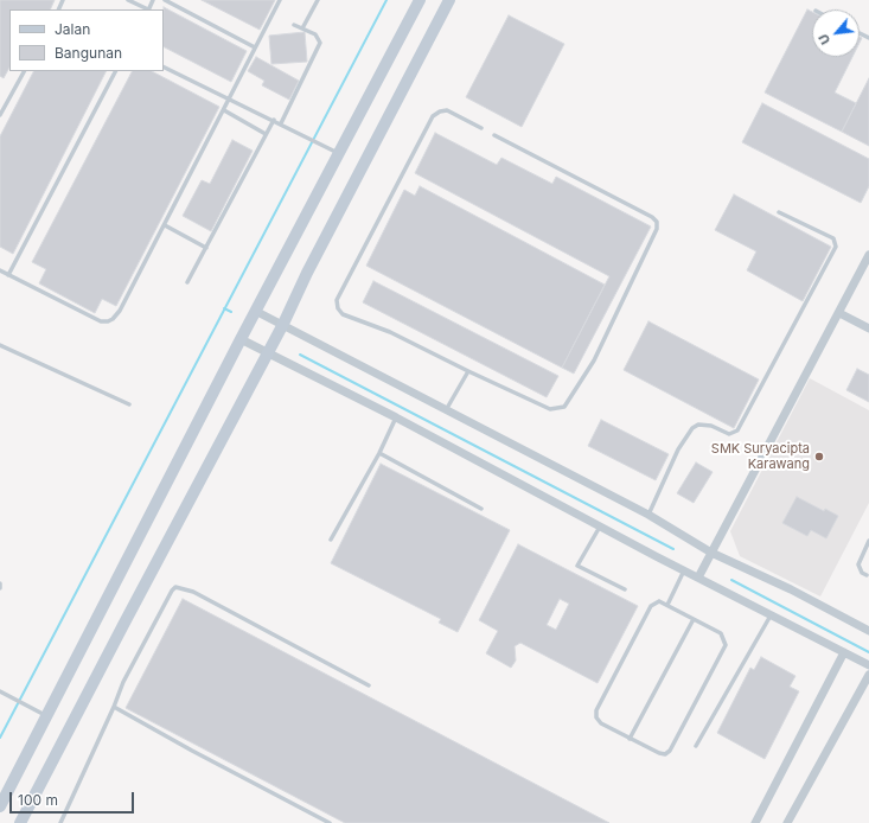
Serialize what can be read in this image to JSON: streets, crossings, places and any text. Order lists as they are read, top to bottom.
{
  "places": ["SMK Suryacipta Karawang"],
  "legend": ["Jalan", "Bangunan"],
  "scale_bar": "100 m",
  "north": "bottom left"
}
